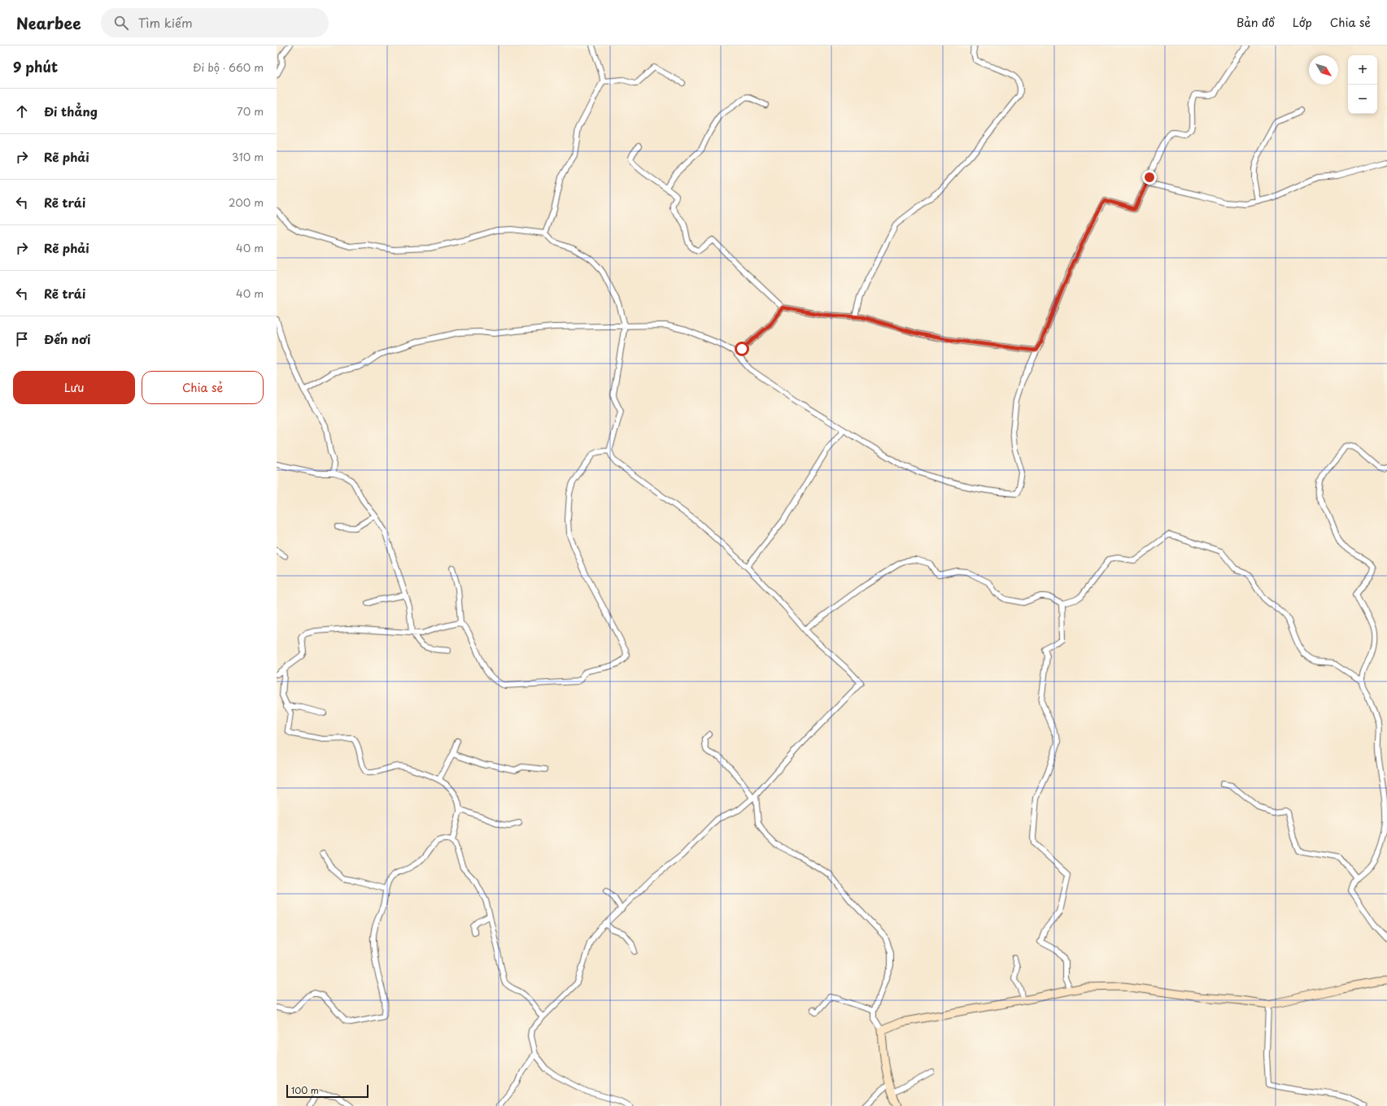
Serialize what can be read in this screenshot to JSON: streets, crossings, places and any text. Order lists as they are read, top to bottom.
{
  "scale_bar": "100 m",
  "north": "bottom right",
  "page": {
    "header": "Nearbee",
    "search": "Tìm kiếm",
    "nav": ["Bản đồ", "Lớp", "Chia sẻ"],
    "heading": ["9 phút", "Đi bộ · 660 m"],
    "map_buttons": ["+", "−"],
    "list": [
      ["Đi thẳng", "70 m"],
      ["Rẽ phải", "310 m"],
      ["Rẽ trái", "200 m"],
      ["Rẽ phải", "40 m"],
      ["Rẽ trái", "40 m"],
      "Đến nơi"
    ],
    "buttons": ["Lưu", "Chia sẻ"],
    "scale": "100 m"
  }
}
